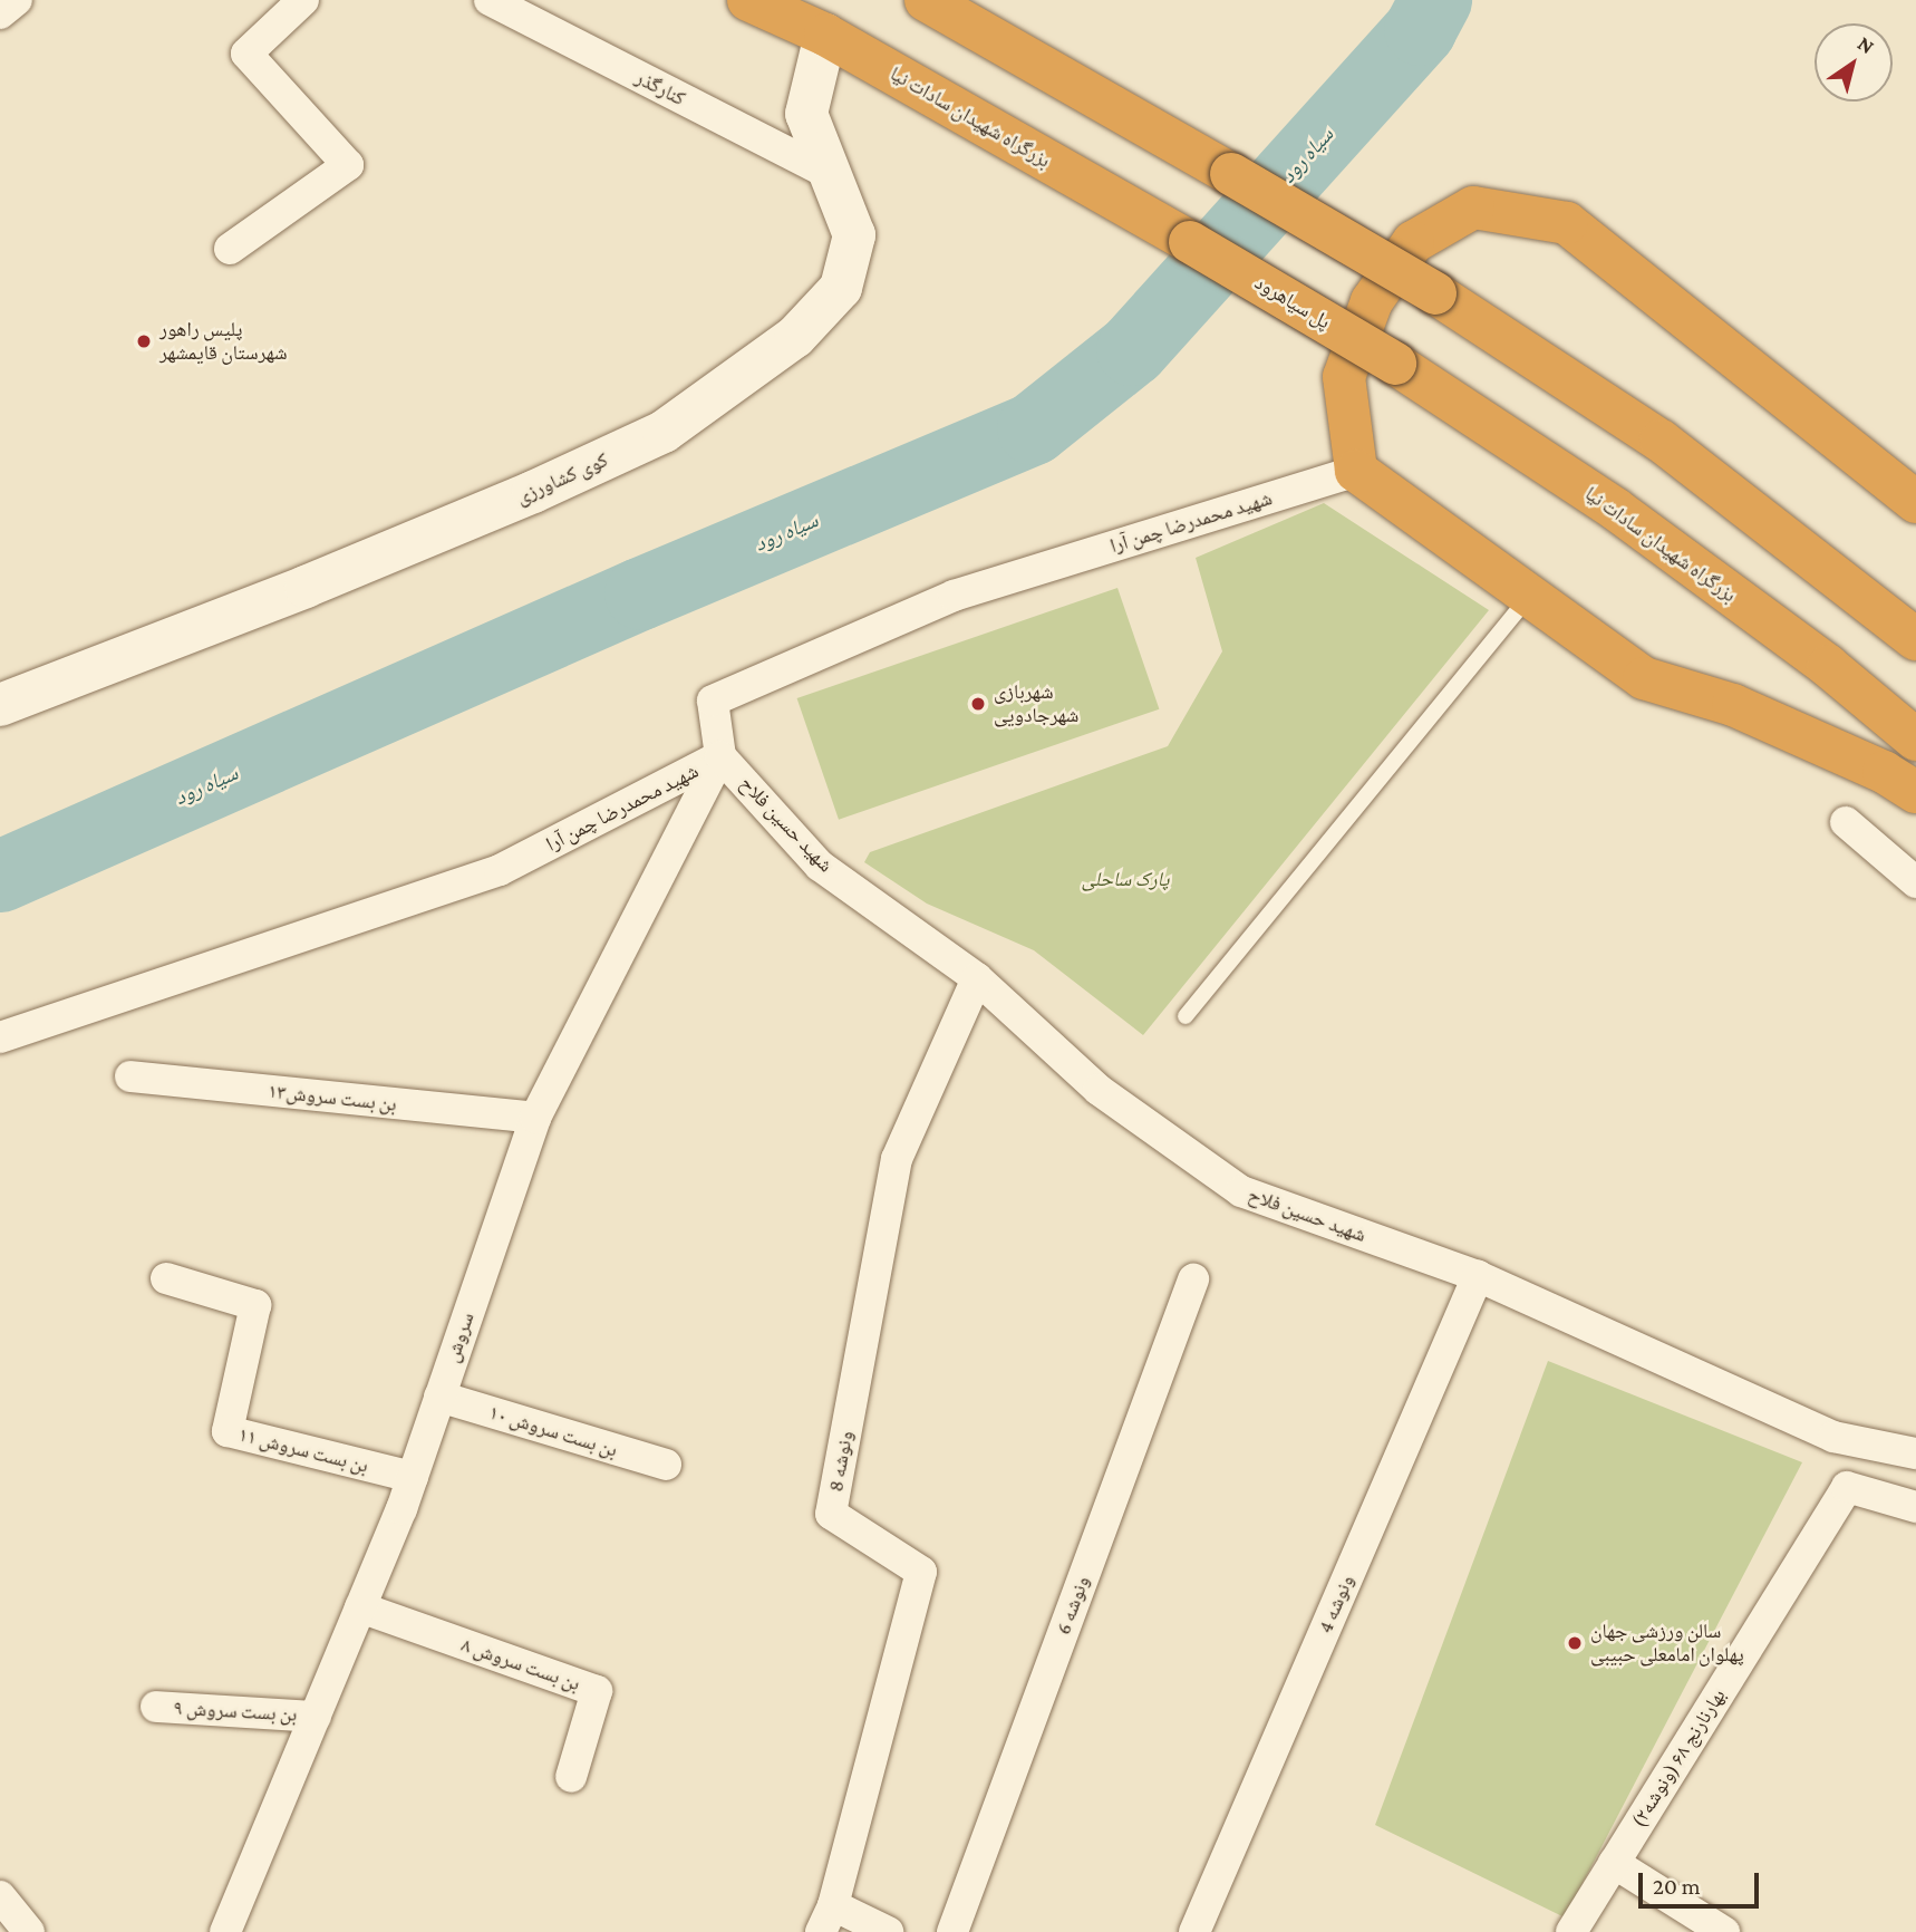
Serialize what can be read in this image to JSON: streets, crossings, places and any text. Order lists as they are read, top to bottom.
{
  "streets": {
    "highway": ["بزرگراه شهیدان سادات نیا", "پل سیاهرود"],
    "street": [
      "کنارگذر",
      "کوی کشاورزی",
      "شهید محمدرضا چمن آرا",
      "شهید حسین فلاح",
      "بن بست سروش۱۳",
      "سروش",
      "بن بست سروش ۱۰",
      "بن بست سروش ۱۱",
      "ونوشه 8",
      "ونوشه 4",
      "ونوشه 6",
      "بن بست سروش ۸",
      "بن بست سروش ۹",
      "بهارنارنج ۶۸ (ونوشه۲)"
    ]
  },
  "crossings": [
    ["کنارگذر", "کوی کشاورزی"],
    ["بزرگراه شهیدان سادات نیا", "پل سیاهرود"],
    ["بزرگراه شهیدان سادات نیا", "کوی کشاورزی"],
    ["شهید محمدرضا چمن آرا", "شهید حسین فلاح"],
    ["شهید محمدرضا چمن آرا", "سروش"],
    ["شهید حسین فلاح", "سروش"],
    ["شهید حسین فلاح", "ونوشه 8"],
    ["شهید حسین فلاح", "ونوشه 4"],
    ["بن بست سروش۱۳", "سروش"],
    ["سروش", "بن بست سروش ۱۰"],
    ["سروش", "بن بست سروش ۱۱"],
    ["سروش", "بن بست سروش ۸"],
    ["سروش", "بن بست سروش ۹"]
  ],
  "water": ["سیاه رود"],
  "parks": ["پارک ساحلی"],
  "places": ["پلیس راهور شهرستان قایمشهر", "شهربازی شهرجادویی", "سالن ورزشی جهان پهلوان امامعلی حبیبی"],
  "scale_bar": "20 m",
  "north": "top right"
}
